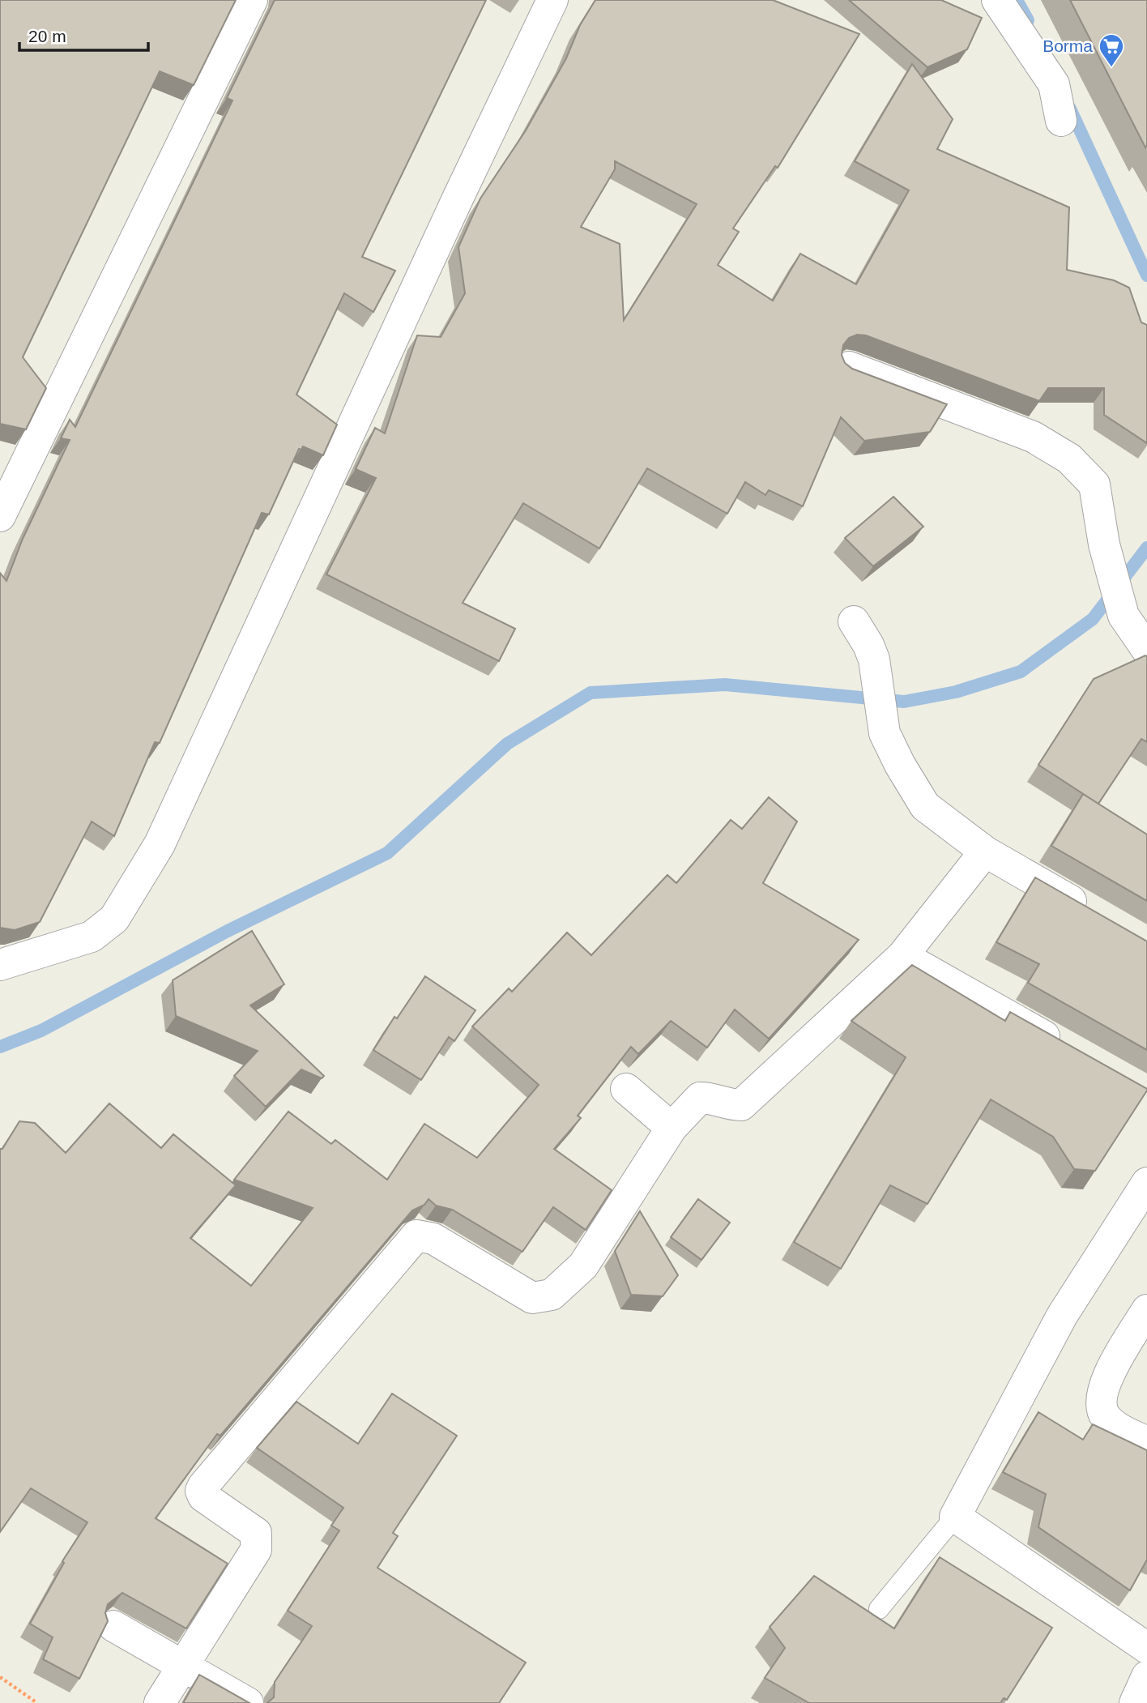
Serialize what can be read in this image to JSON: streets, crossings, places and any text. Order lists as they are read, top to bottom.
{
  "places": {
    "supermarket": ["Borma"]
  },
  "scale_bar": "20 m"
}
